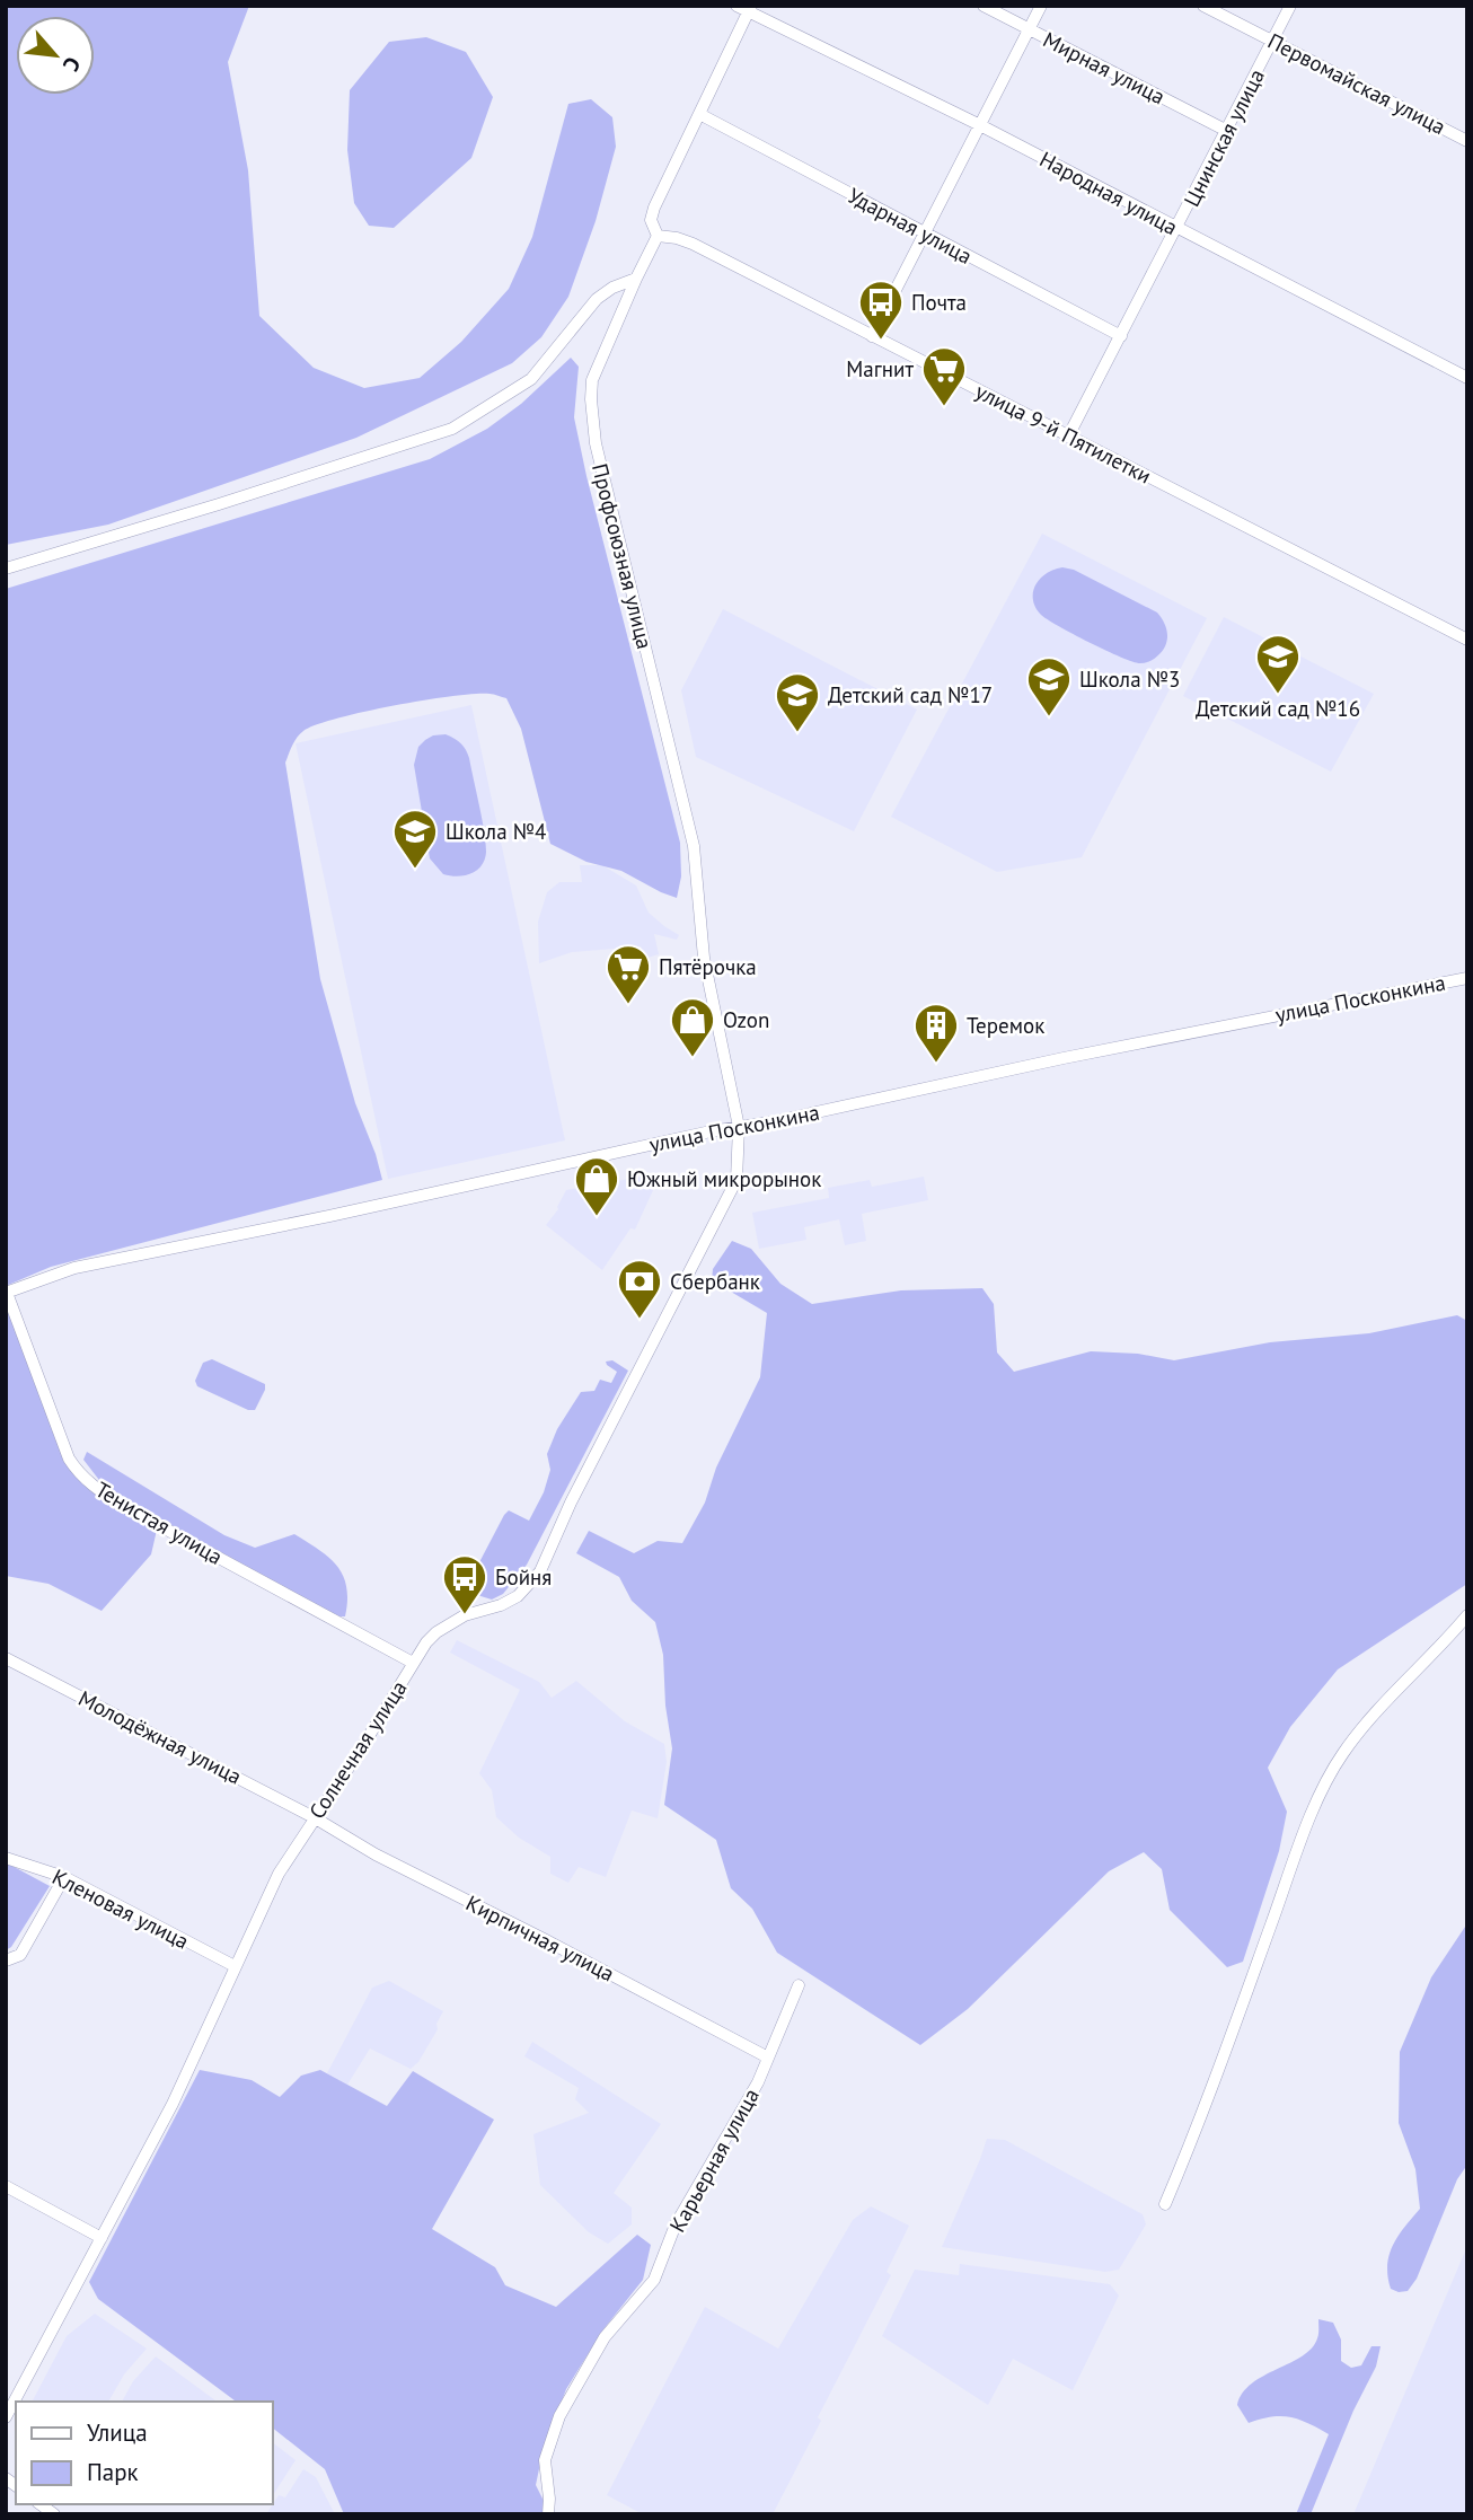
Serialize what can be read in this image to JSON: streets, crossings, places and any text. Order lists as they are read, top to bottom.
{
  "streets": {
    "street": [
      "Мирная улица",
      "Первомайская улица",
      "Цнинская улица",
      "Народная улица",
      "Ударная улица",
      "улица 9-й Пятилетки",
      "Профсоюзная улица",
      "улица Посконкина",
      "Тенистая улица",
      "Молодёжная улица",
      "Солнечная улица",
      "Кленовая улица",
      "Кирпичная улица",
      "Карьерная улица"
    ]
  },
  "crossings": [
    ["Мирная улица", "Цнинская улица"],
    ["Первомайская улица", "Цнинская улица"],
    ["Цнинская улица", "Народная улица"],
    ["Цнинская улица", "Ударная улица"],
    ["Цнинская улица", "улица 9-й Пятилетки"],
    ["Народная улица", "Профсоюзная улица"],
    ["Ударная улица", "Профсоюзная улица"],
    ["улица 9-й Пятилетки", "Профсоюзная улица"],
    ["Профсоюзная улица", "улица Посконкина"],
    ["Профсоюзная улица", "Солнечная улица"],
    ["улица Посконкина", "Тенистая улица"],
    ["улица Посконкина", "Солнечная улица"],
    ["Тенистая улица", "Солнечная улица"],
    ["Молодёжная улица", "Солнечная улица"],
    ["Молодёжная улица", "Кирпичная улица"],
    ["Солнечная улица", "Кленовая улица"],
    ["Солнечная улица", "Кирпичная улица"],
    ["Кирпичная улица", "Карьерная улица"]
  ],
  "places": {
    "bus stop": ["Почта", "Бойня"],
    "supermarket": ["Магнит", "Пятёрочка"],
    "school or university": [
      "Детский сад №16",
      "Школа №3",
      "Детский сад №17",
      "Школа №4"
    ],
    "shop": ["Ozon", "Южный микрорынок"],
    "building": ["Теремок"],
    "bank": ["Сбербанк"]
  },
  "legend": ["Улица", "Парк"],
  "north": "bottom right"
}
